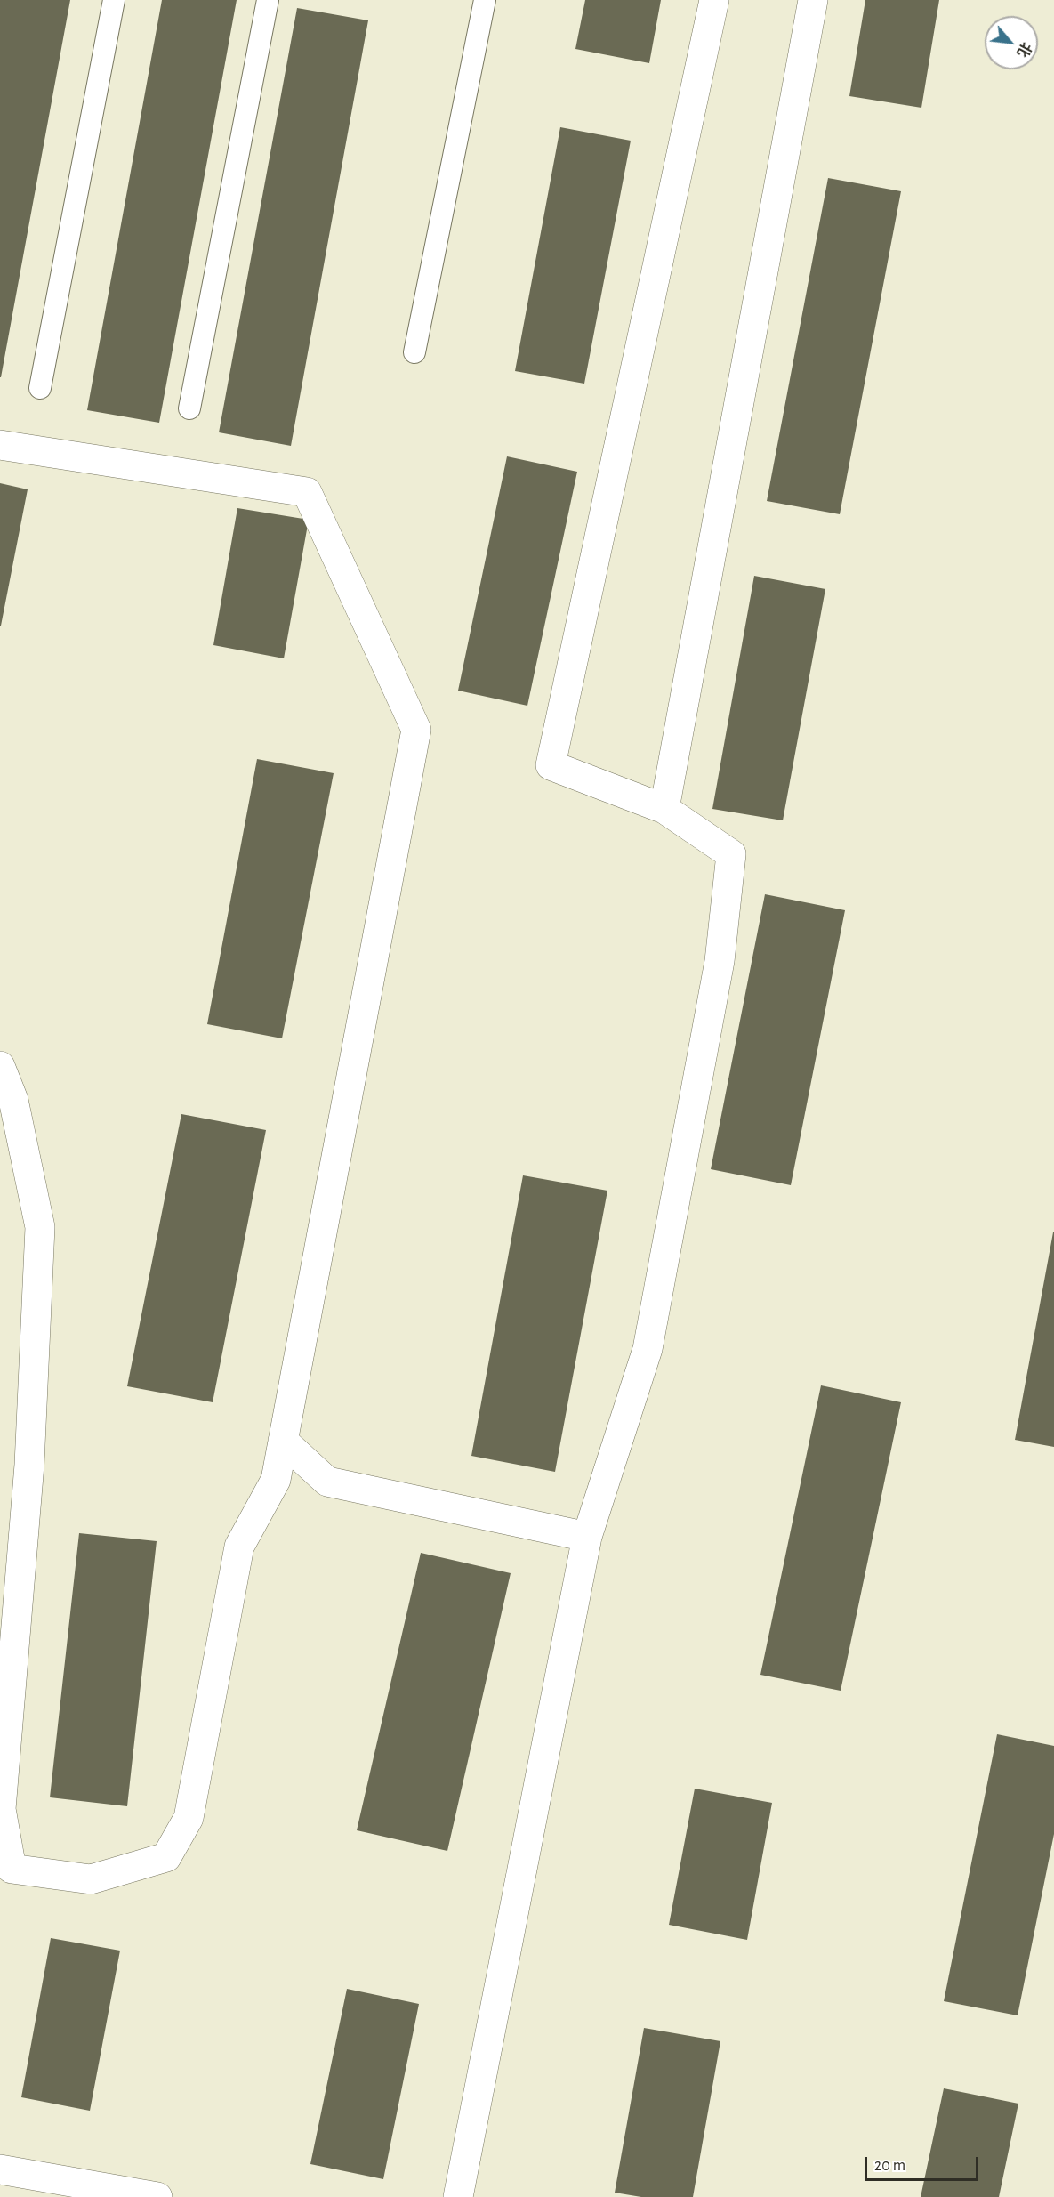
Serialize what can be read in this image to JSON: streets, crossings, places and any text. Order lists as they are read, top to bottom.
{
  "scale_bar": "20 m",
  "north": "bottom right"
}
